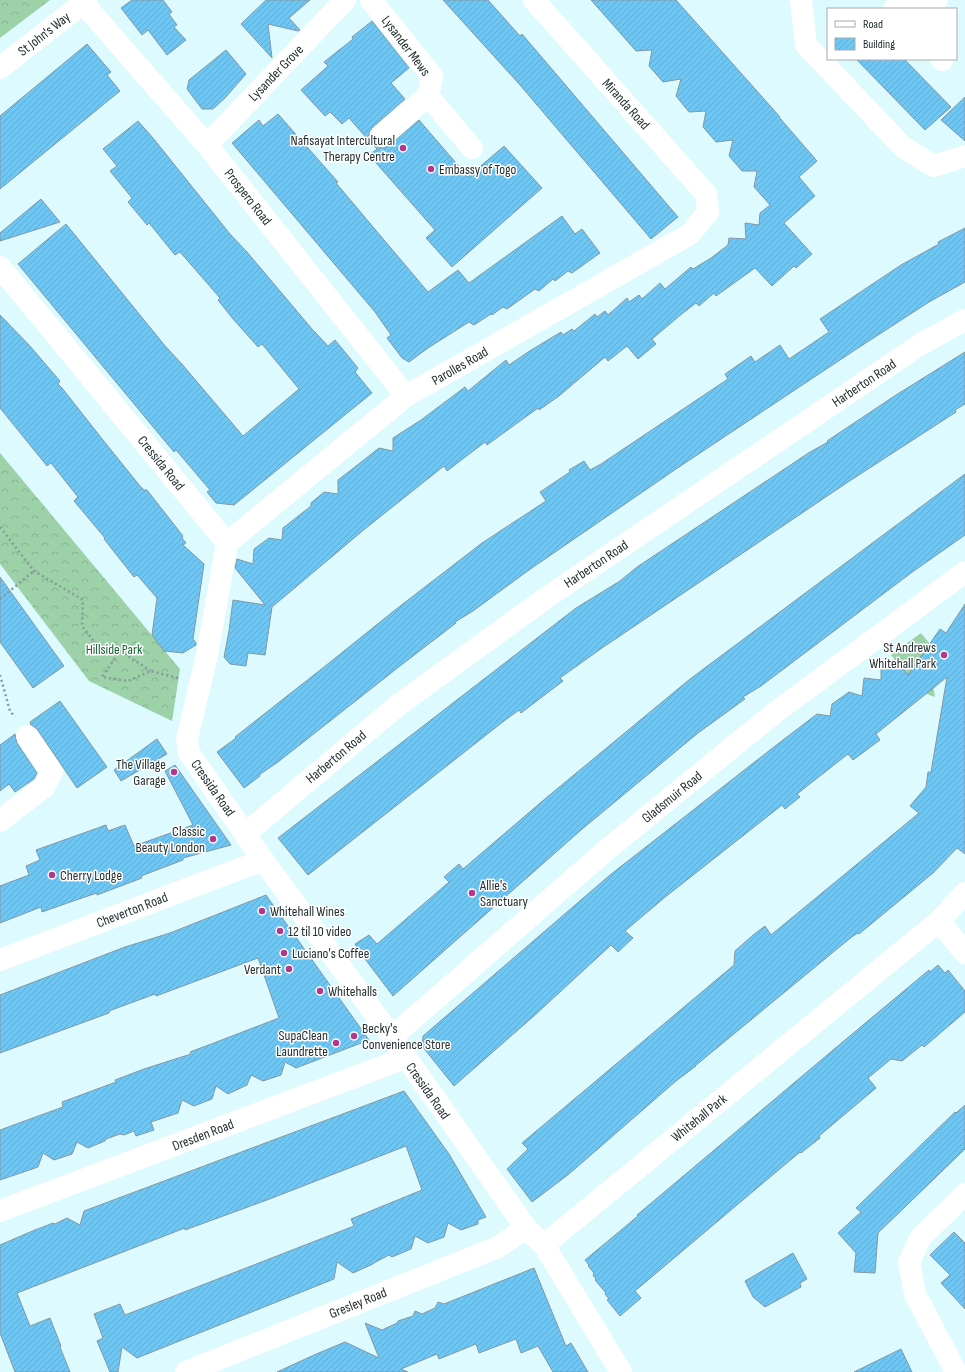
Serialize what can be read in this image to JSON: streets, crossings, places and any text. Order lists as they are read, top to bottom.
{
  "streets": {
    "street": [
      "St John's Way",
      "Lysander Mews",
      "Lysander Grove",
      "Miranda Road",
      "Prospero Road",
      "Parolles Road",
      "Harberton Road",
      "Cressida Road",
      "Gladsmuir Road",
      "Cheverton Road",
      "Whitehall Park",
      "Dresden Road",
      "Gresley Road"
    ]
  },
  "crossings": [
    ["St John's Way", "Prospero Road"],
    ["Lysander Grove", "Prospero Road"],
    ["Miranda Road", "Parolles Road"],
    ["Prospero Road", "Parolles Road"],
    ["Parolles Road", "Cressida Road"],
    ["Harberton Road", "Cressida Road"],
    ["Cressida Road", "Gladsmuir Road"],
    ["Cressida Road", "Cheverton Road"],
    ["Cressida Road", "Whitehall Park"],
    ["Cressida Road", "Dresden Road"],
    ["Cressida Road", "Gresley Road"]
  ],
  "parks": ["Hillside Park"],
  "places": [
    "Nafisayat Intercultural Therapy Centre",
    "Embassy of Togo",
    "St Andrews Whitehall Park",
    "The Village Garage",
    "Classic Beauty London",
    "Cherry Lodge",
    "Allie's Sanctuary",
    "Whitehall Wines",
    "12 til 10 video",
    "Luciano's Coffee",
    "Verdant",
    "Whitehalls",
    "Becky's Convenience Store",
    "SupaClean Laundrette"
  ],
  "legend": ["Road", "Building"]
}
